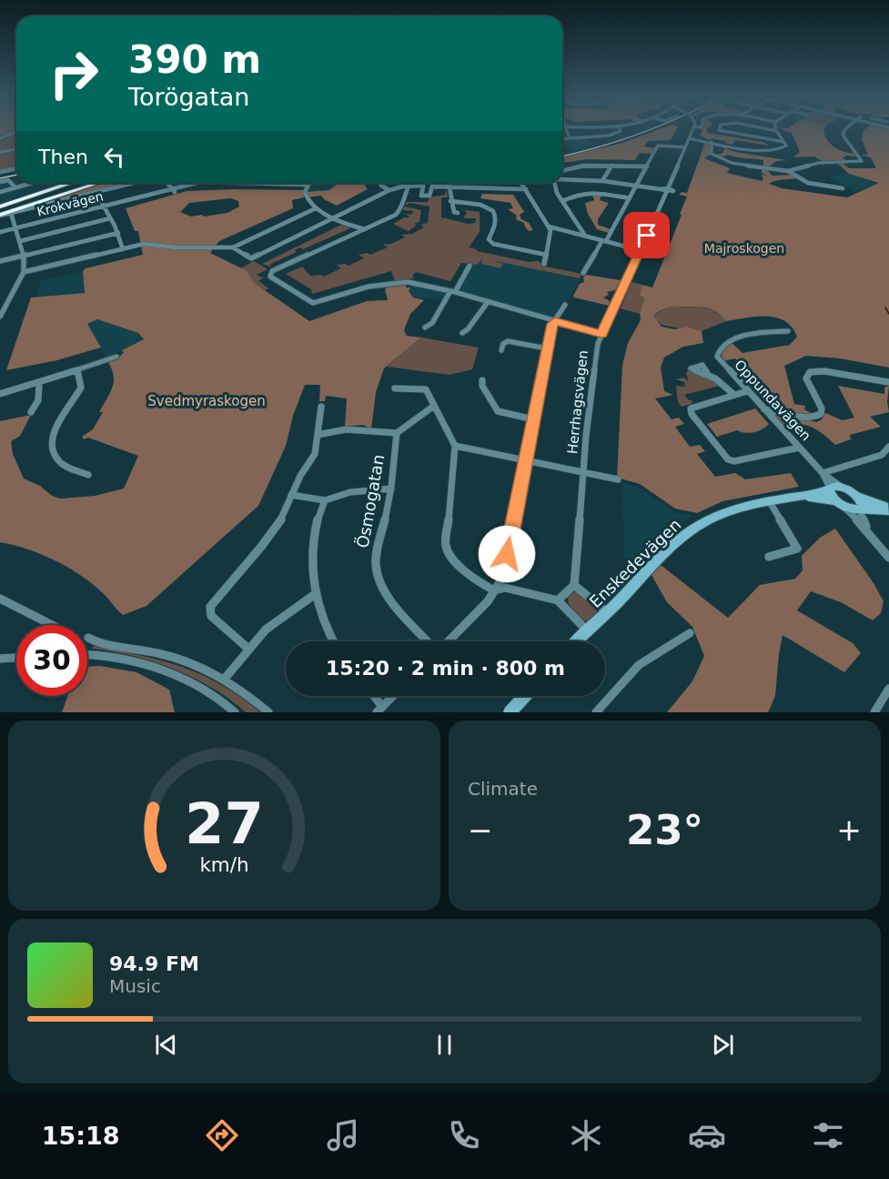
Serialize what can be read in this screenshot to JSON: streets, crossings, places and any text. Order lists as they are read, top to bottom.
{
  "streets": {
    "street": [
      "Krokvägen",
      "Oppundavägen",
      "Herrhagsvägen",
      "Ösmogatan",
      "Enskedevägen"
    ]
  },
  "crossings": [
    ["Oppundavägen", "Enskedevägen"],
    ["Herrhagsvägen", "Enskedevägen"]
  ],
  "parks": ["Majroskogen", "Svedmyraskogen"],
  "page": {
    "turn": ["390 m", "Torögatan"],
    "then": "Then",
    "limit": "30",
    "trip": "15:20 · 2 min · 800 m",
    "tile": "Climate",
    "heat": ["−", "23°", "+"],
    "song": ["94.9 FM", "Music"],
    "tabs": "15:18",
    "gauge": ["27", "km/h"]
  }
}
